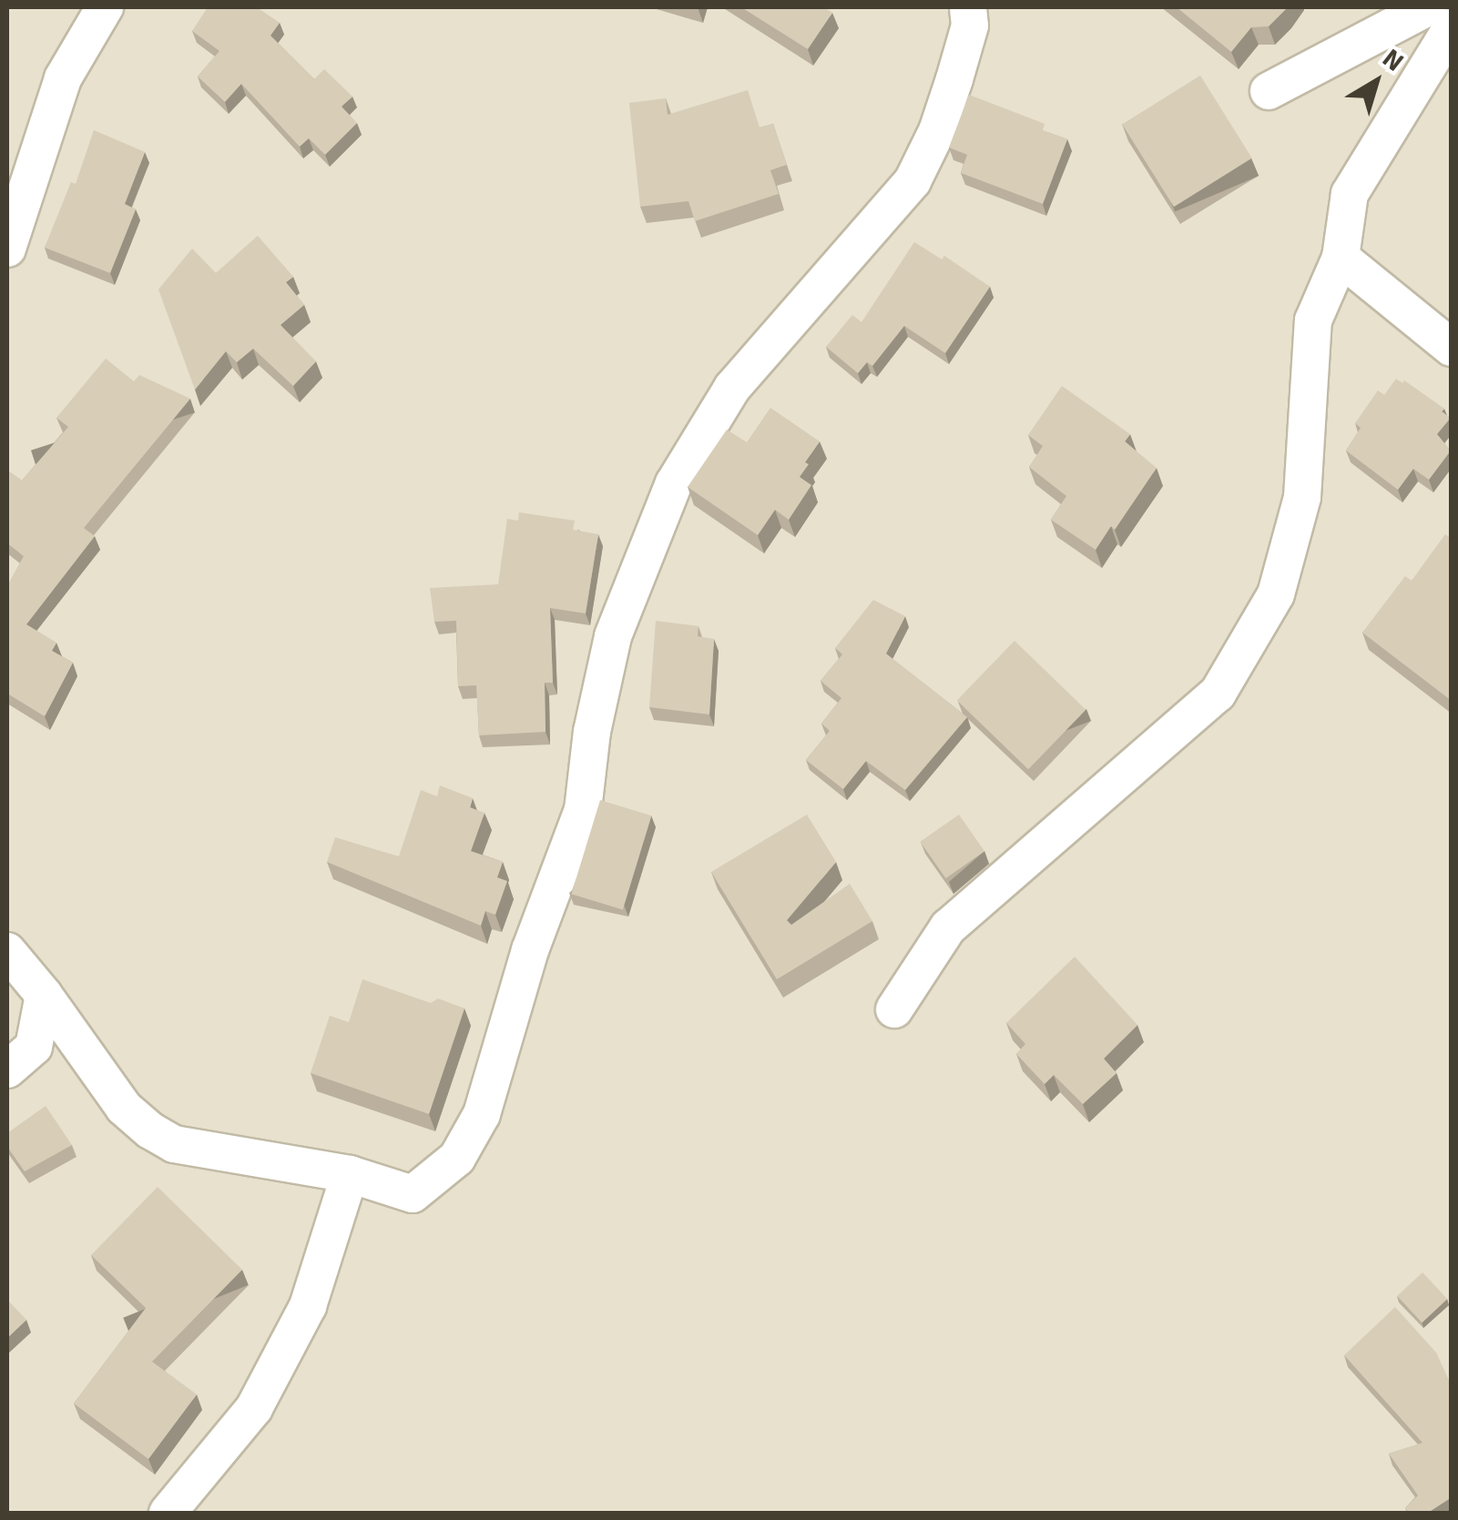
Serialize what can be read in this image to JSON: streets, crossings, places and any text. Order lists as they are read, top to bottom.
{
  "north": "top right"
}
